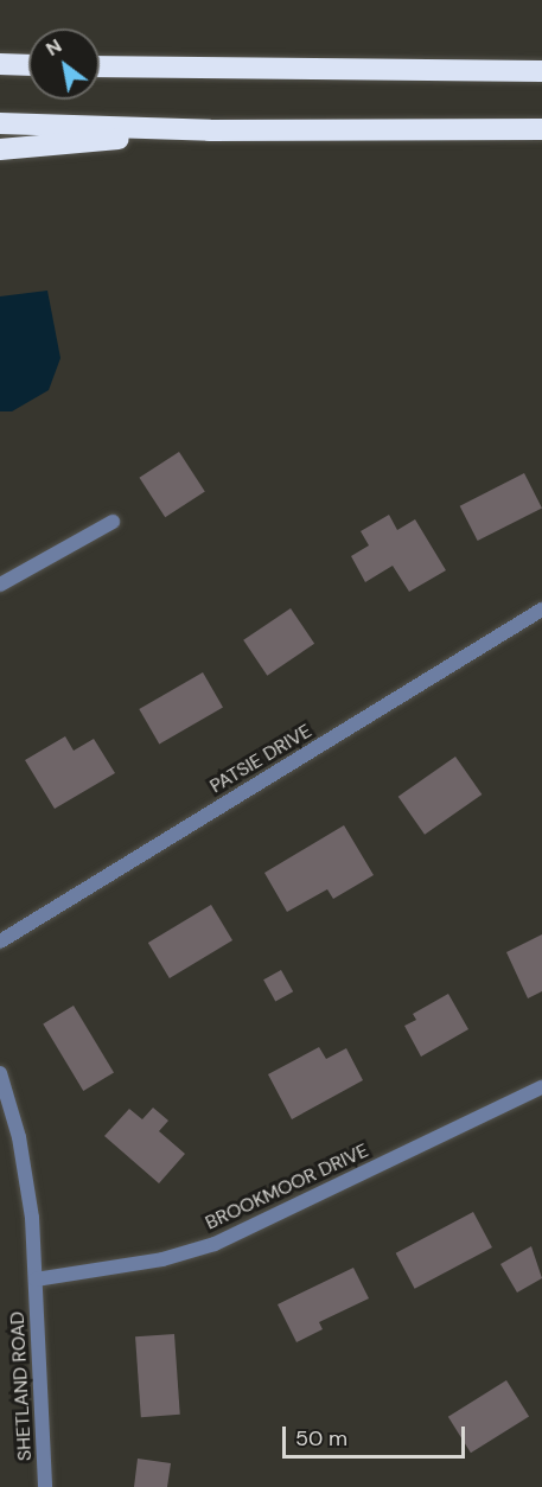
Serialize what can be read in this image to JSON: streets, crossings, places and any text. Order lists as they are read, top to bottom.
{
  "streets": {
    "street": ["PATSIE DRIVE", "BROOKMOOR DRIVE", "SHETLAND ROAD"]
  },
  "crossings": [
    ["BROOKMOOR DRIVE", "SHETLAND ROAD"]
  ],
  "scale_bar": "50 m",
  "north": "top left"
}
